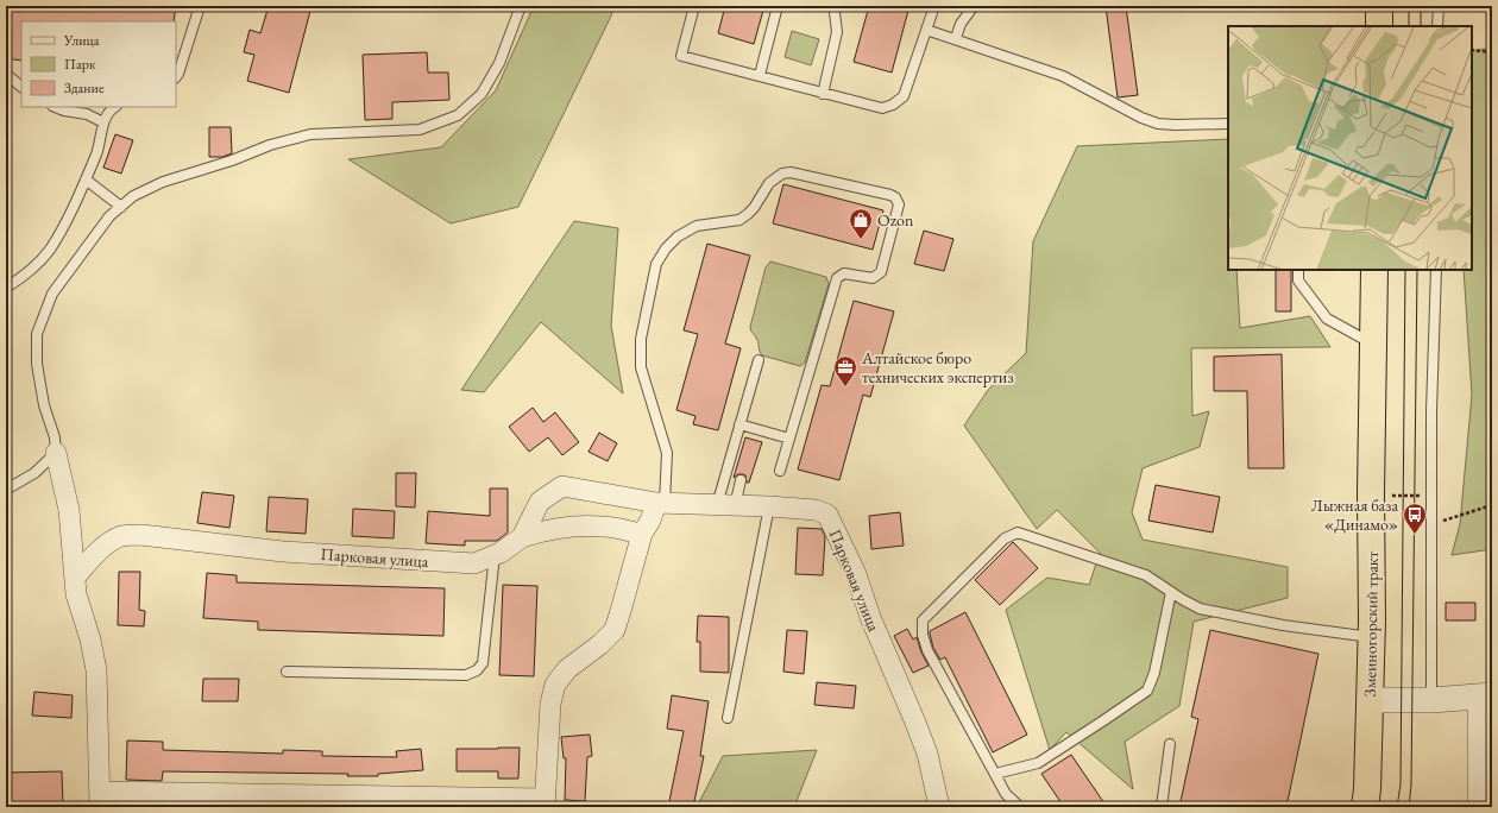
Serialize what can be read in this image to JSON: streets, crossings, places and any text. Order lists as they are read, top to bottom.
{
  "streets": {
    "highway": ["Змеиногорский тракт"],
    "street": ["Парковая улица"]
  },
  "places": {
    "shop": ["Ozon"],
    "office": ["Алтайское бюро технических экспертиз"],
    "bus stop": ["Лыжная база «Динамо»"]
  },
  "legend": ["Улица", "Парк", "Здание"]
}
